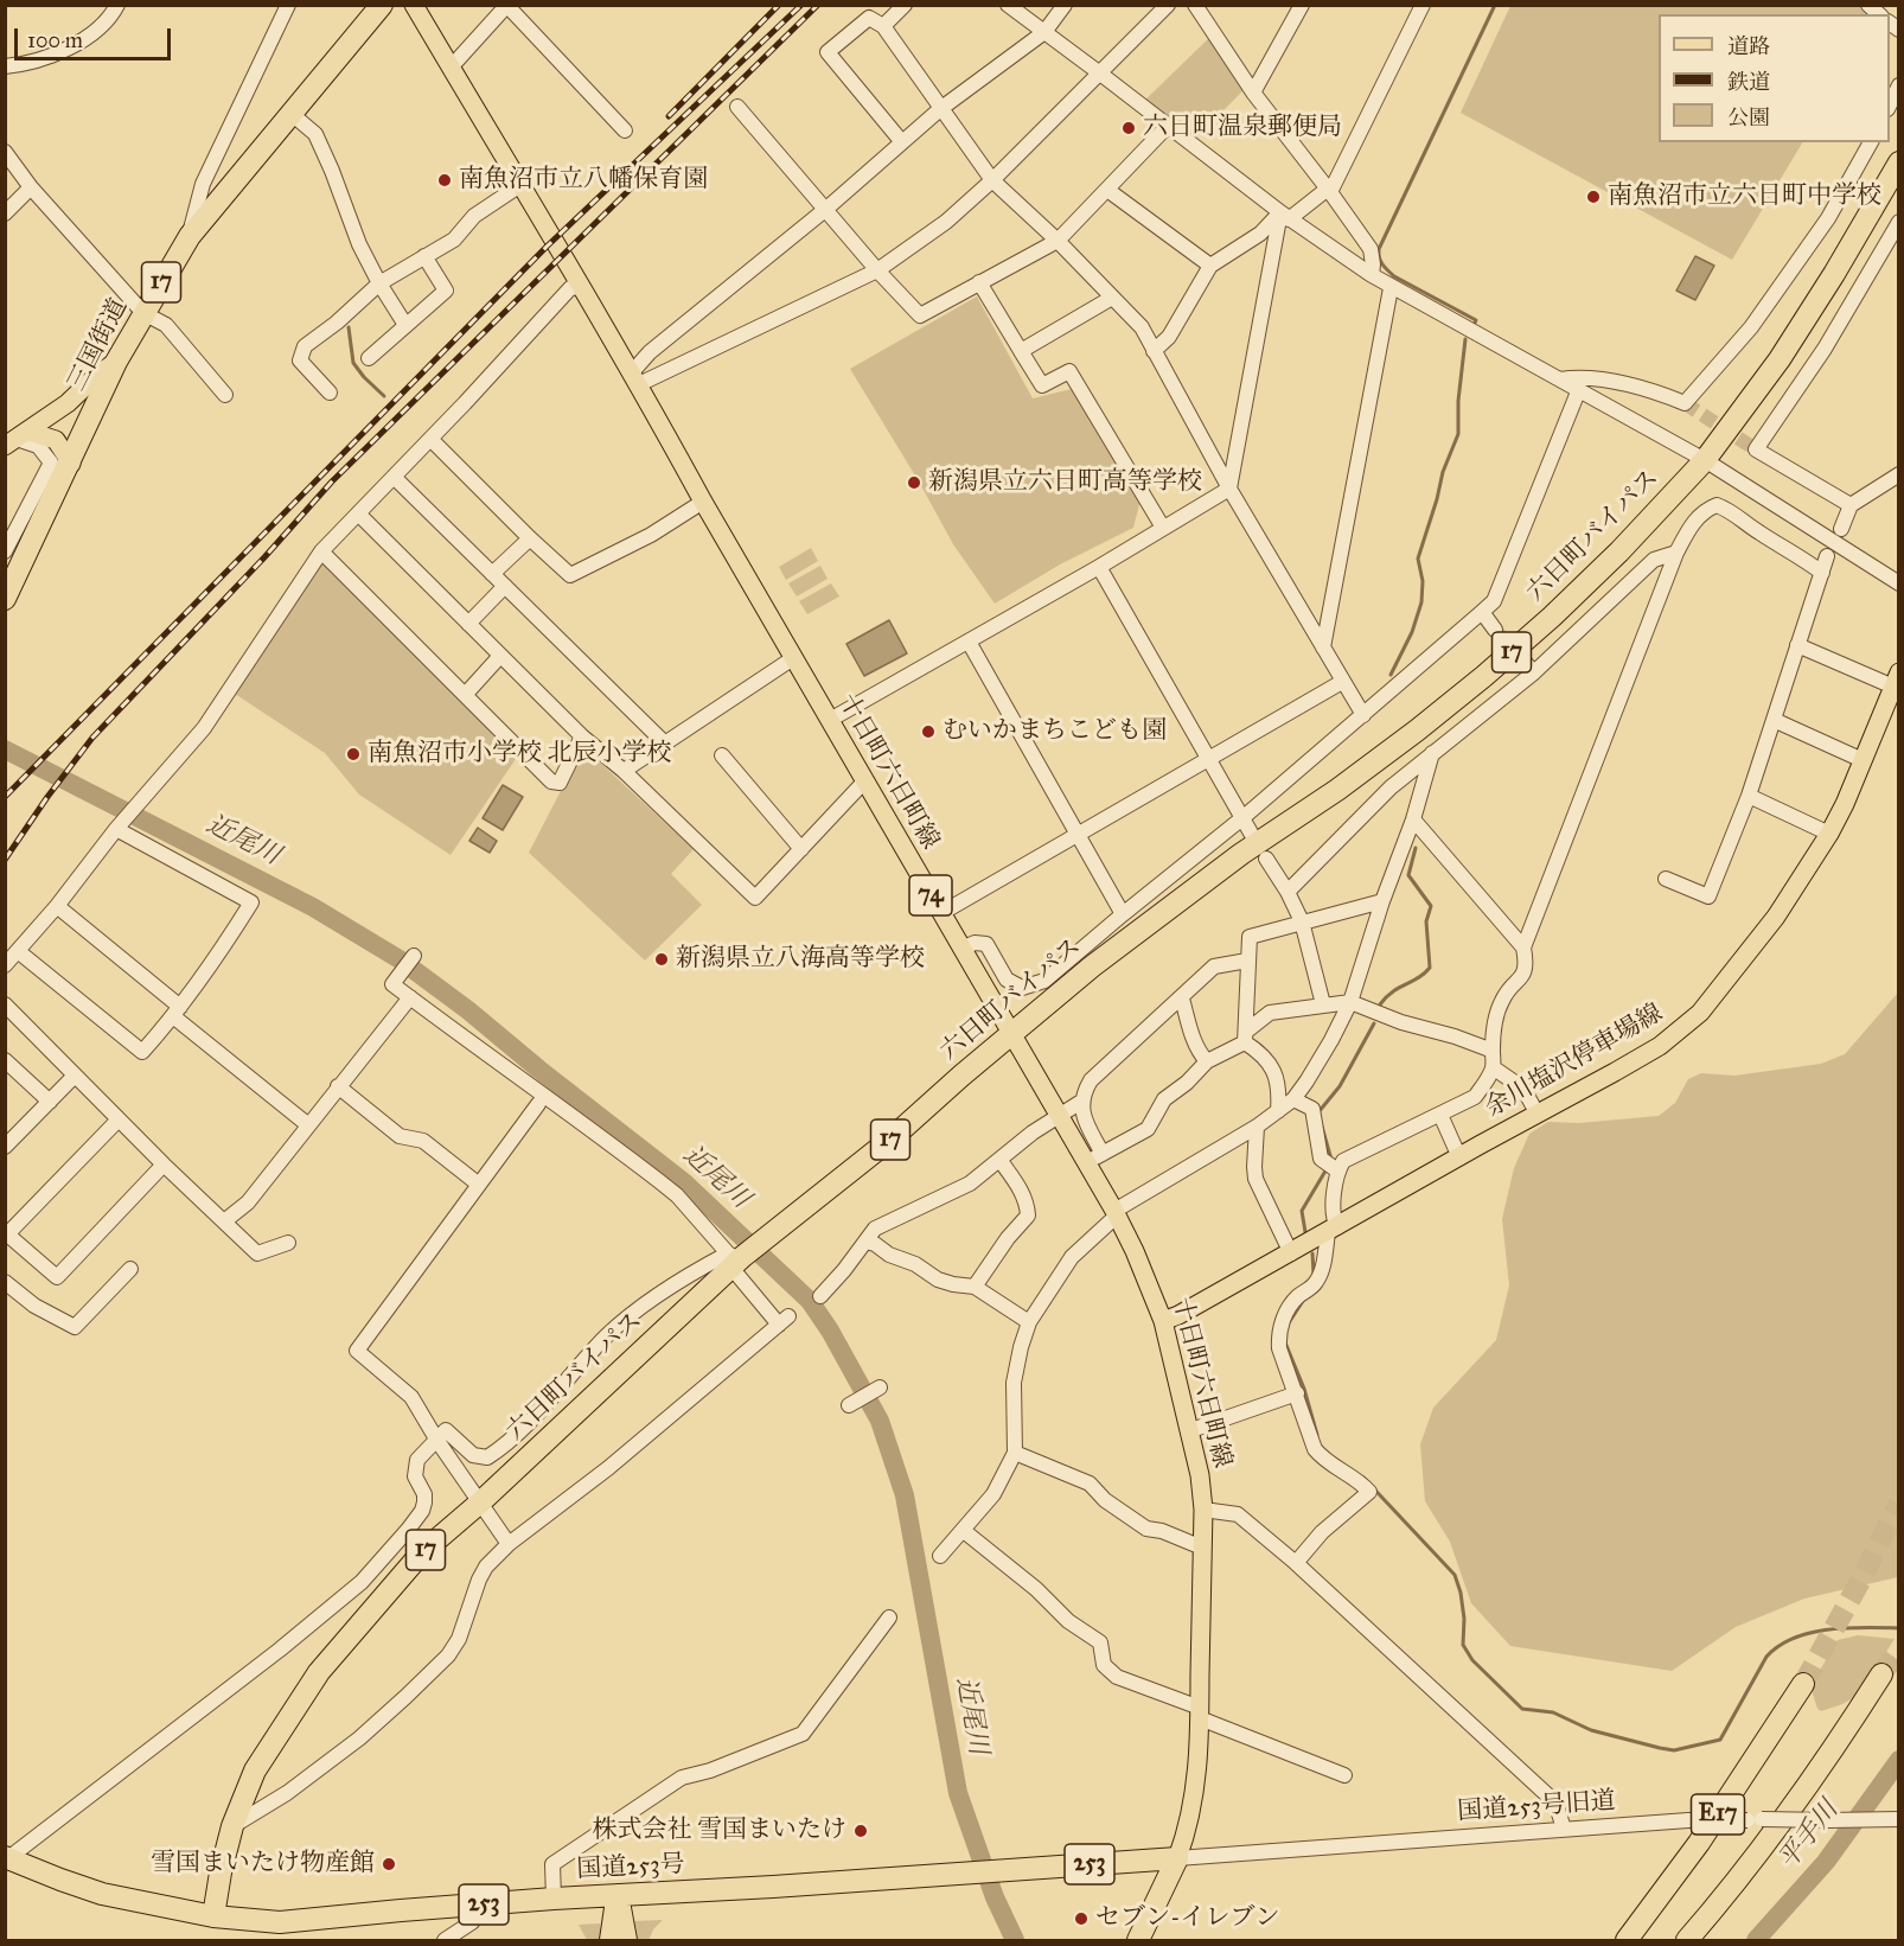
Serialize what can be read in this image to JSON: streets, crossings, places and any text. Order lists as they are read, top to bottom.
{
  "streets": {
    "highway": [
      "17",
      "三国街道",
      "六日町バイパス",
      "E17",
      "253",
      "国道253号"
    ],
    "main road": ["十日町六日町線", "74", "余川塩沢停車場線"],
    "street": ["国道253号旧道"]
  },
  "crossings": [
    ["六日町バイパス", "十日町六日町線"],
    ["六日町バイパス", "国道253号"],
    ["十日町六日町線", "余川塩沢停車場線"],
    ["十日町六日町線", "国道253号旧道"],
    ["十日町六日町線", "国道253号"],
    ["国道253号旧道", "国道253号"]
  ],
  "water": ["近尾川", "平手川"],
  "places": [
    "六日町温泉郵便局",
    "南魚沼市立八幡保育園",
    "南魚沼市立六日町中学校",
    "新潟県立六日町高等学校",
    "むいかまちこども園",
    "南魚沼市小学校 北辰小学校",
    "新潟県立八海高等学校",
    "株式会社 雪国まいたけ",
    "雪国まいたけ物産館",
    "セブン-イレブン"
  ],
  "legend": ["道路", "鉄道", "公園"],
  "scale_bar": "100 m"
}
